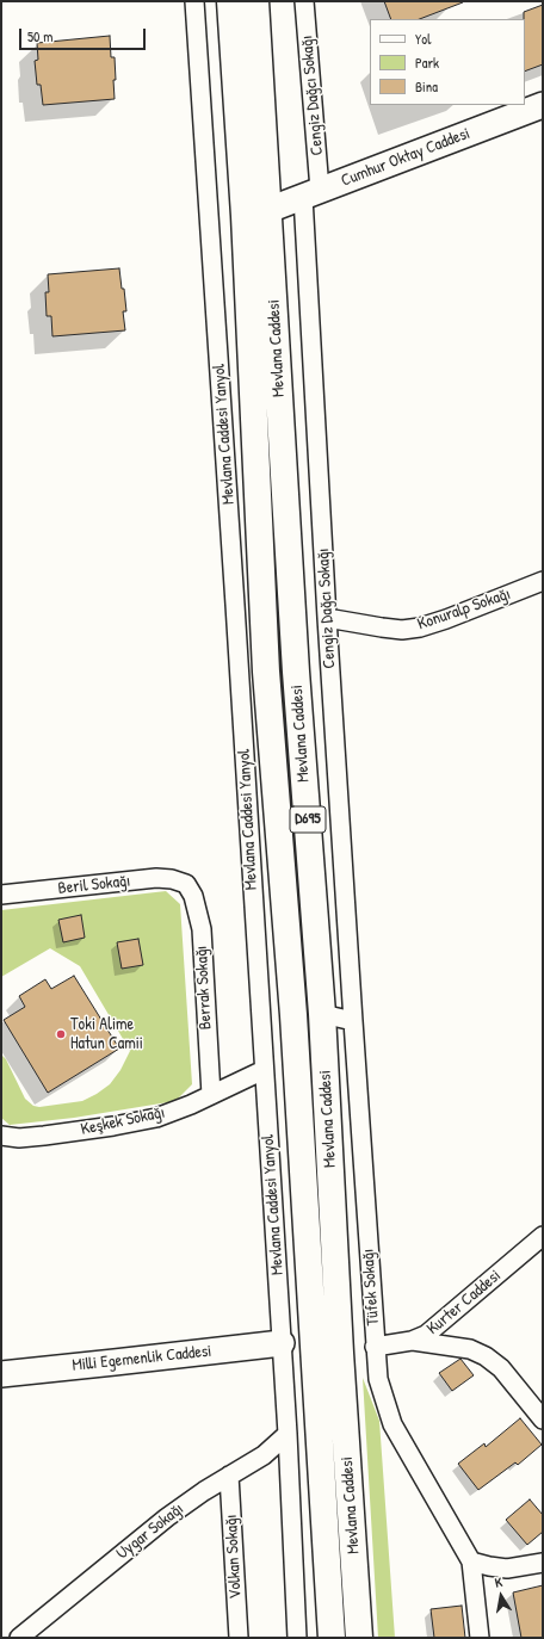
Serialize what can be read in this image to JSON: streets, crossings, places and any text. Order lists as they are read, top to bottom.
{
  "streets": {
    "main road": ["Mevlana Caddesi", "D695"],
    "street": [
      "Cengiz Dağcı Sokağı",
      "Cumhur Oktay Caddesi",
      "Mevlana Caddesi Yanyol",
      "Konuralp Sokağı",
      "Beril Sokağı",
      "Berrak Sokağı",
      "Keşkek Sokağı",
      "Tüfek Sokağı",
      "Kurter Caddesi",
      "Milli Egemenlik Caddesi",
      "Uygar Sokağı",
      "Volkan Sokağı"
    ]
  },
  "crossings": [
    ["Cengiz Dağcı Sokağı", "Cumhur Oktay Caddesi"],
    ["Cengiz Dağcı Sokağı", "Konuralp Sokağı"],
    ["Cengiz Dağcı Sokağı", "Tüfek Sokağı"],
    ["Cumhur Oktay Caddesi", "Mevlana Caddesi"],
    ["Mevlana Caddesi Yanyol", "Keşkek Sokağı"],
    ["Mevlana Caddesi Yanyol", "Milli Egemenlik Caddesi"],
    ["Mevlana Caddesi Yanyol", "Uygar Sokağı"],
    ["Beril Sokağı", "Berrak Sokağı"],
    ["Berrak Sokağı", "Keşkek Sokağı"],
    ["Tüfek Sokağı", "Kurter Caddesi"],
    ["Uygar Sokağı", "Volkan Sokağı"]
  ],
  "places": ["Toki Alime Hatun Camii"],
  "legend": ["Yol", "Park", "Bina"],
  "scale_bar": "50 m",
  "north": "top"
}
